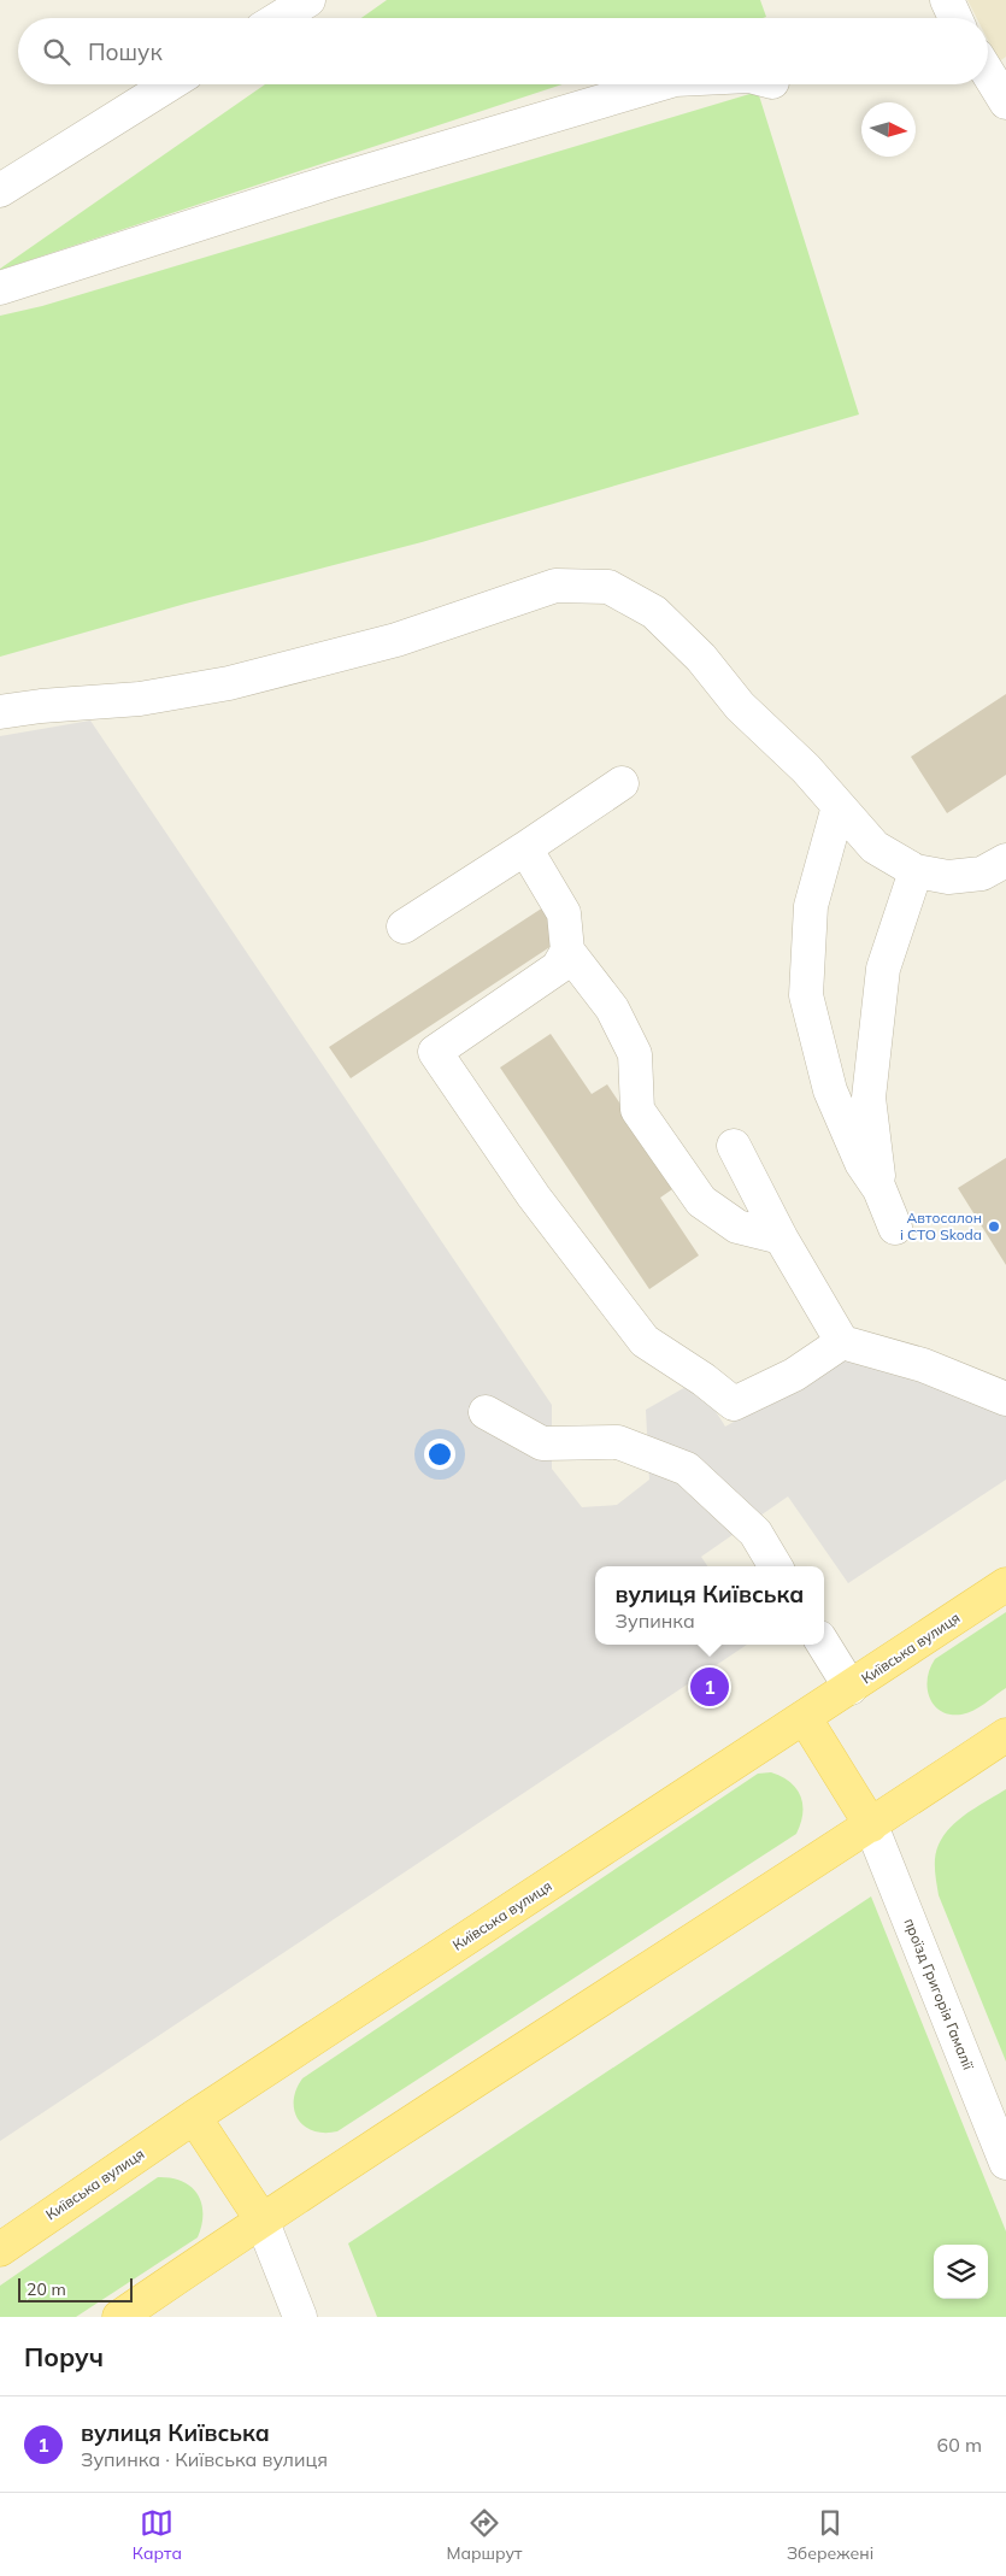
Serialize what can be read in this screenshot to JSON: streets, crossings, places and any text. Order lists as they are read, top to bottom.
{
  "streets": {
    "main road": ["Київська вулиця"],
    "street": ["проїзд Григорія Гамалії"]
  },
  "places": ["Автосалон і СТО Skoda"],
  "scale_bar": "20 m",
  "north": "right",
  "page": {
    "search": "Пошук",
    "popup": ["вулиця Київська", "Зупинка"],
    "pins": "1",
    "scale": "20 m",
    "heading": "Поруч",
    "list": [
      {
        "mark": "1",
        "name": "вулиця Київська",
        "note": "Зупинка · Київська вулиця",
        "value": "60 m"
      }
    ],
    "nav": ["Карта", "Маршрут", "Збережені"]
  }
}
